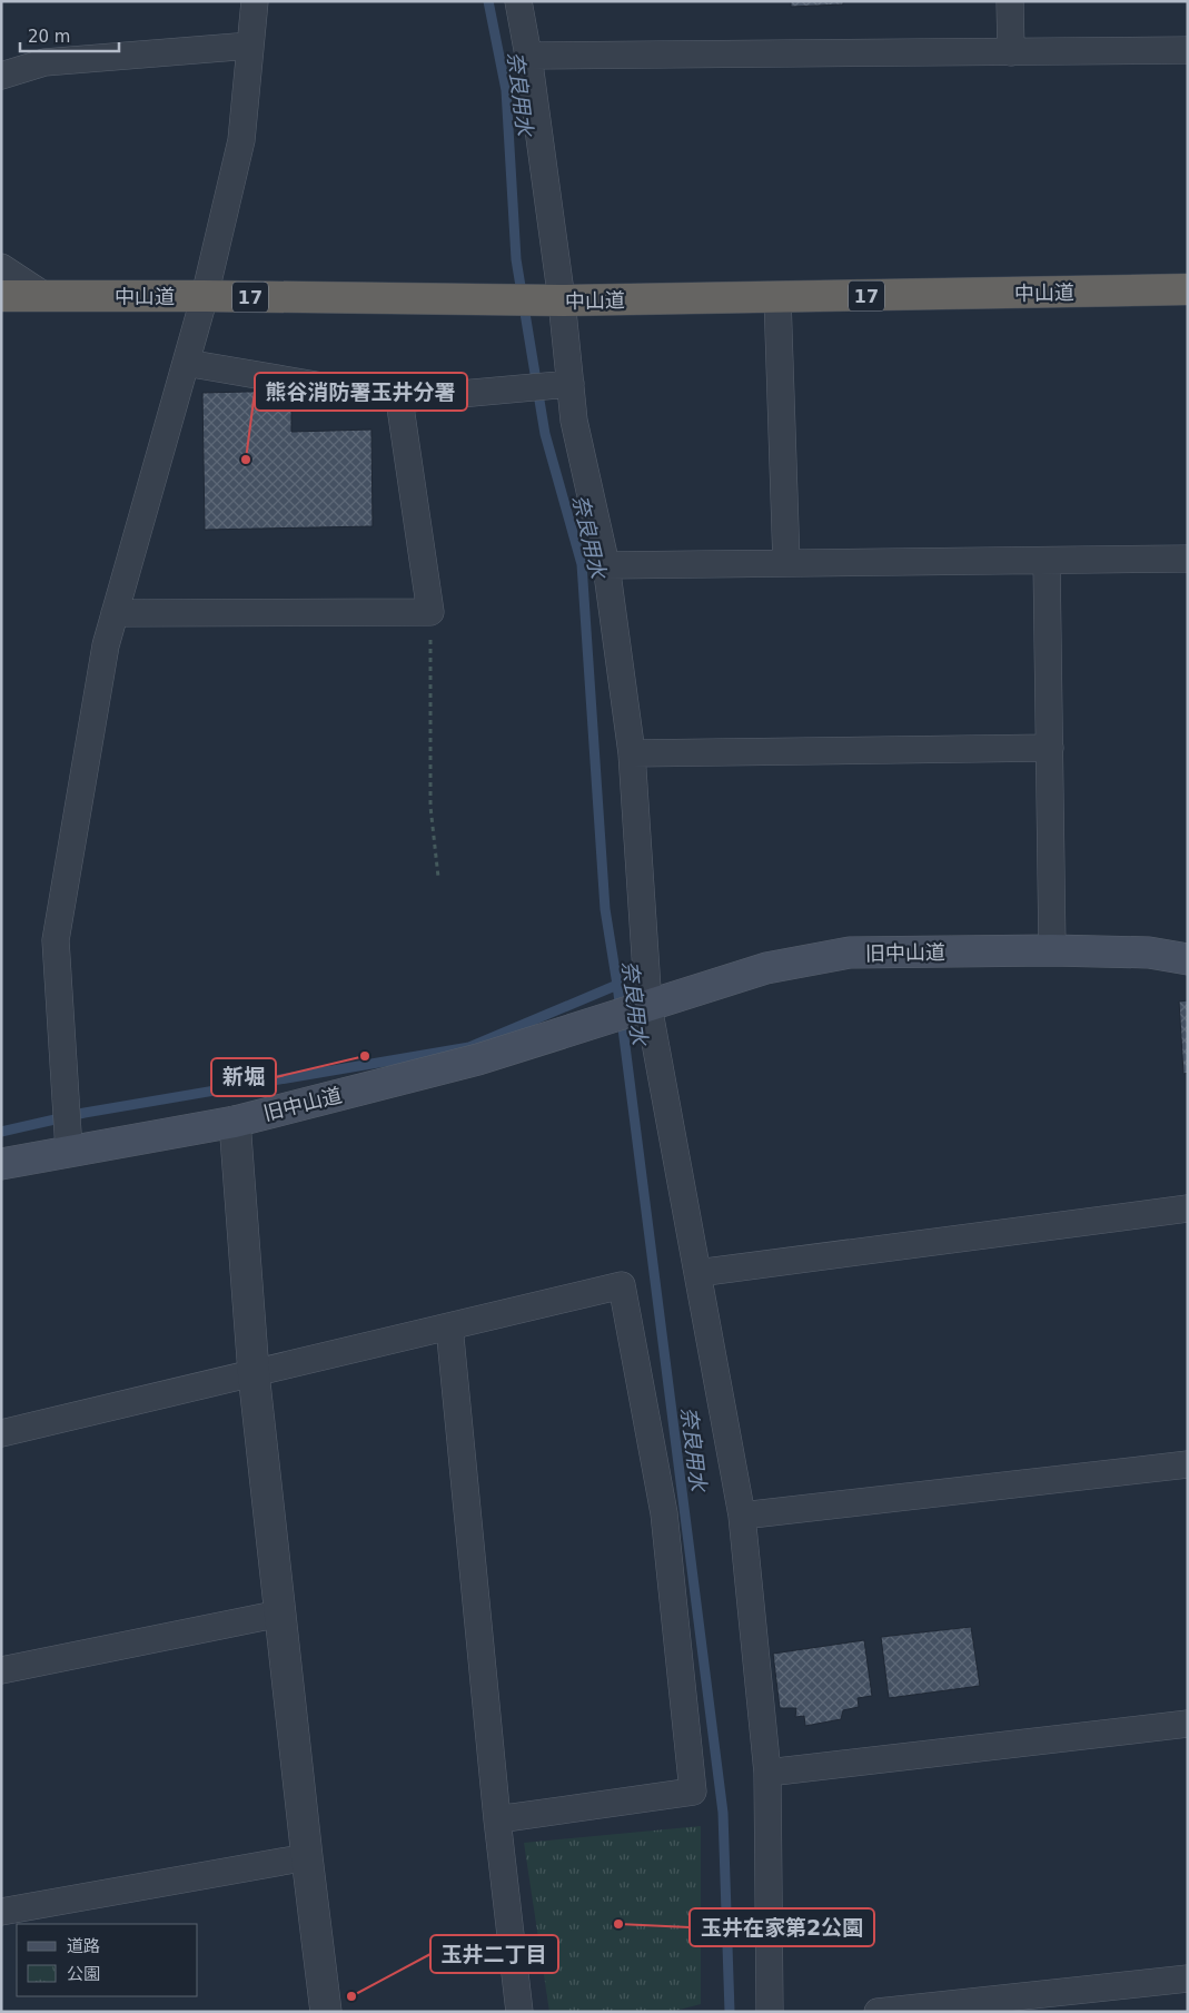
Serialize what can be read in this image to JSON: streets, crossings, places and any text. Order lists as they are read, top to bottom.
{
  "streets": {
    "highway": ["中山道", "17"],
    "main road": ["旧中山道"]
  },
  "water": ["奈良用水"],
  "places": [
    "熊谷消防署玉井分署",
    "新堀",
    "玉井在家第2公園",
    "玉井二丁目"
  ],
  "legend": ["道路", "公園"],
  "scale_bar": "20 m"
}
